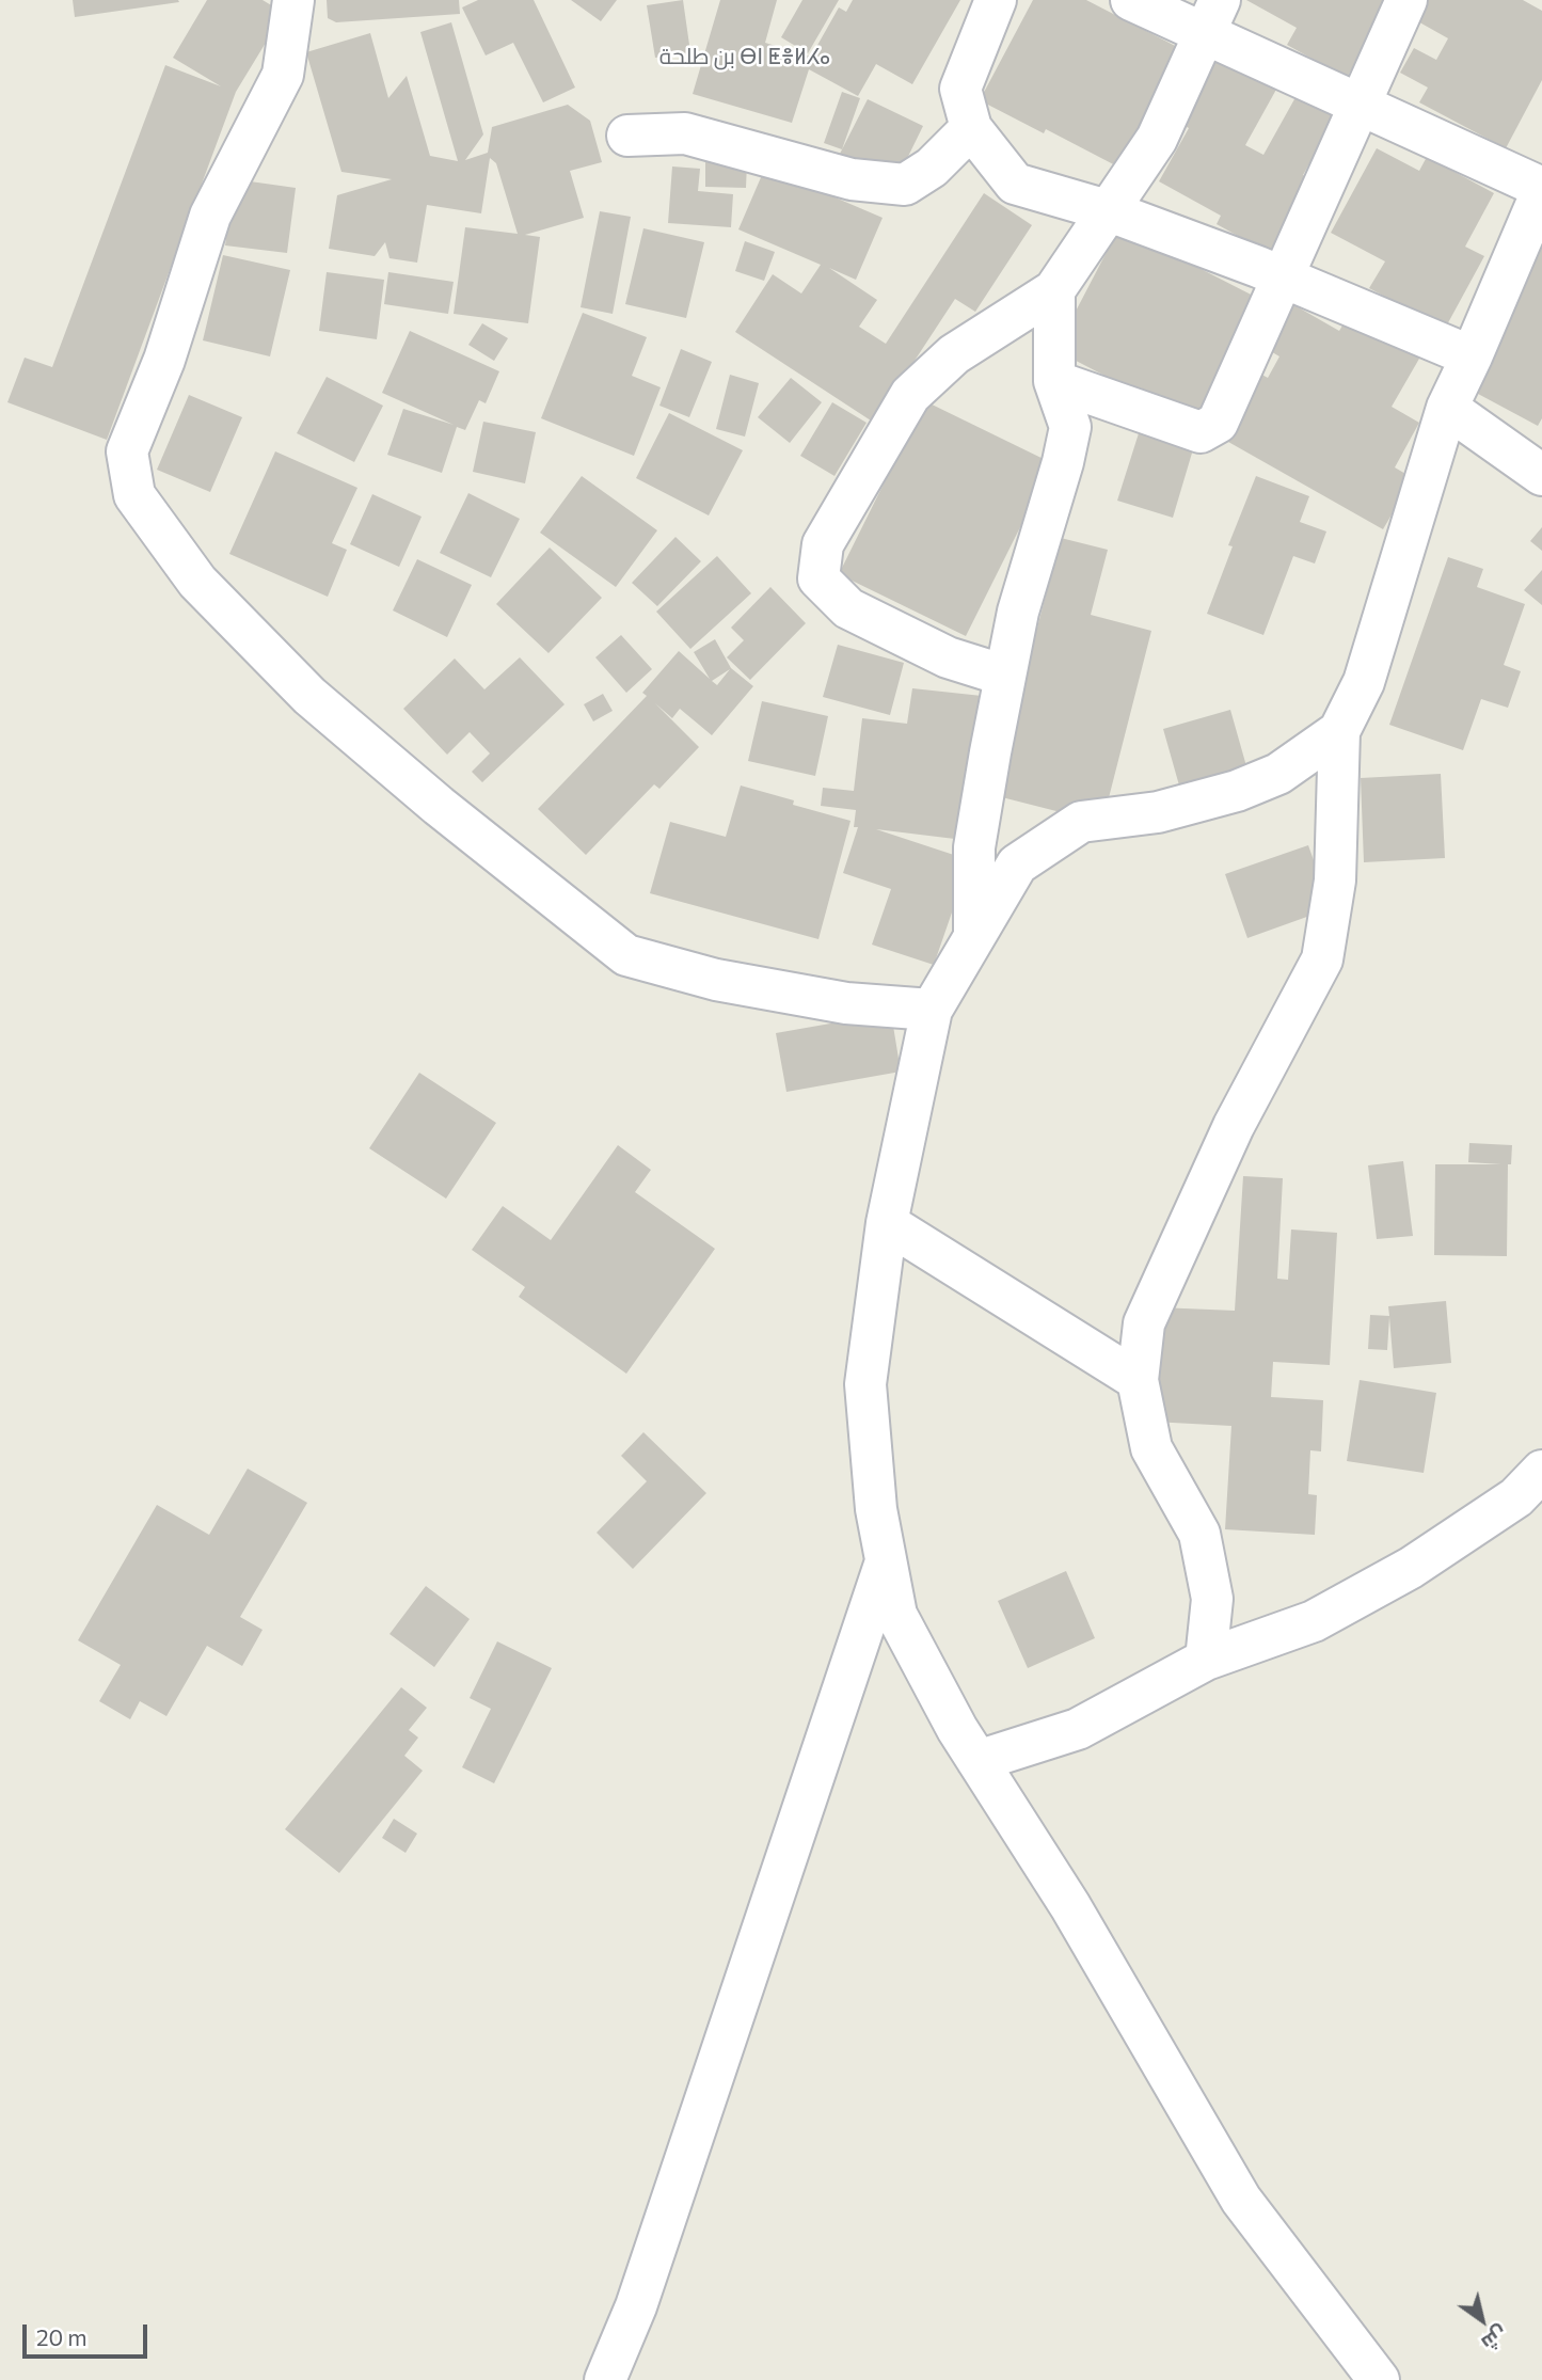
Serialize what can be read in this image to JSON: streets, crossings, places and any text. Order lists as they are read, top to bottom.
{
  "districts": ["بن طلحة ⴱⵏ ⵟⴻⵍⵃⴰ"],
  "scale_bar": "20 m",
  "north": "bottom right"
}
